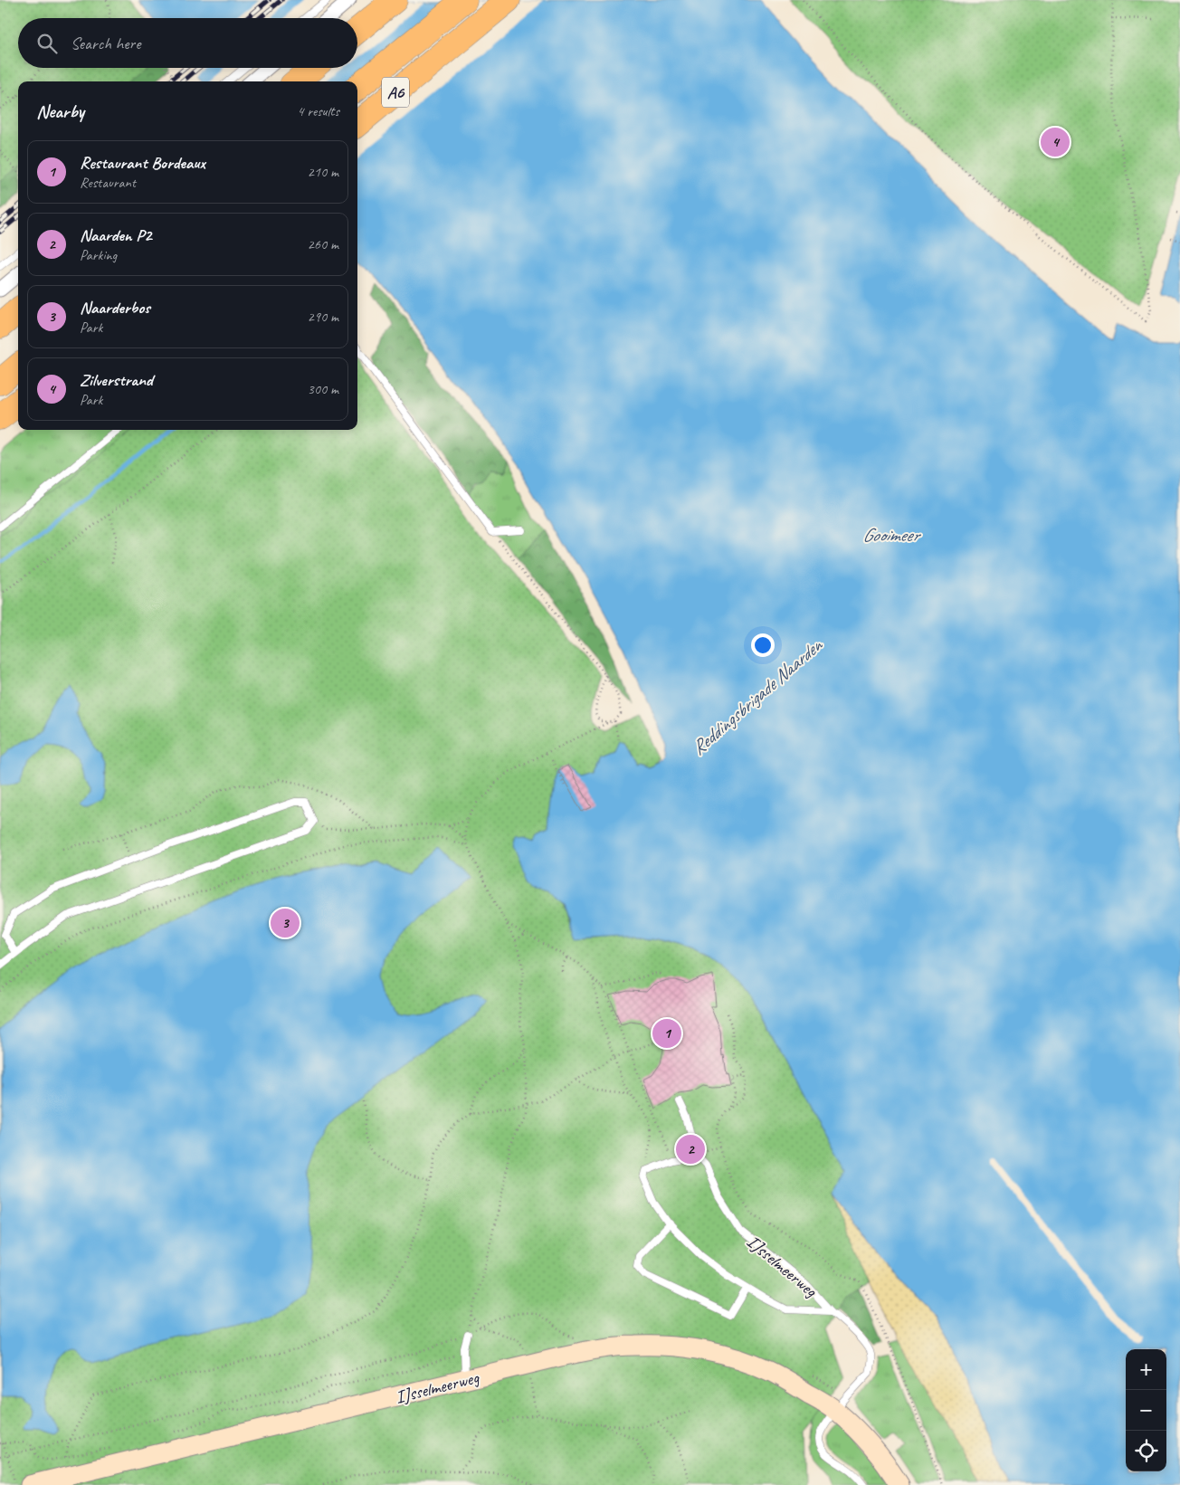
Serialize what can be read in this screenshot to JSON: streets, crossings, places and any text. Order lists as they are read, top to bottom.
{
  "streets": {
    "highway": ["A6"],
    "main road": ["IJsselmeerweg"]
  },
  "water": ["Gooimeer", "Reddingsbrigade Naarden"],
  "page": {
    "search": "Search here",
    "heading": ["Nearby", "4 results"],
    "pins": [
      "4",
      "3",
      "1",
      "2"
    ],
    "list": [
      {
        "mark": "1",
        "name": "Restaurant Bordeaux",
        "note": "Restaurant",
        "value": "210 m"
      },
      {
        "mark": "2",
        "name": "Naarden P2",
        "note": "Parking",
        "value": "260 m"
      },
      {
        "mark": "3",
        "name": "Naarderbos",
        "note": "Park",
        "value": "290 m"
      },
      {
        "mark": "4",
        "name": "Zilverstrand",
        "note": "Park",
        "value": "300 m"
      }
    ],
    "map_buttons": ["+", "−"]
  }
}
